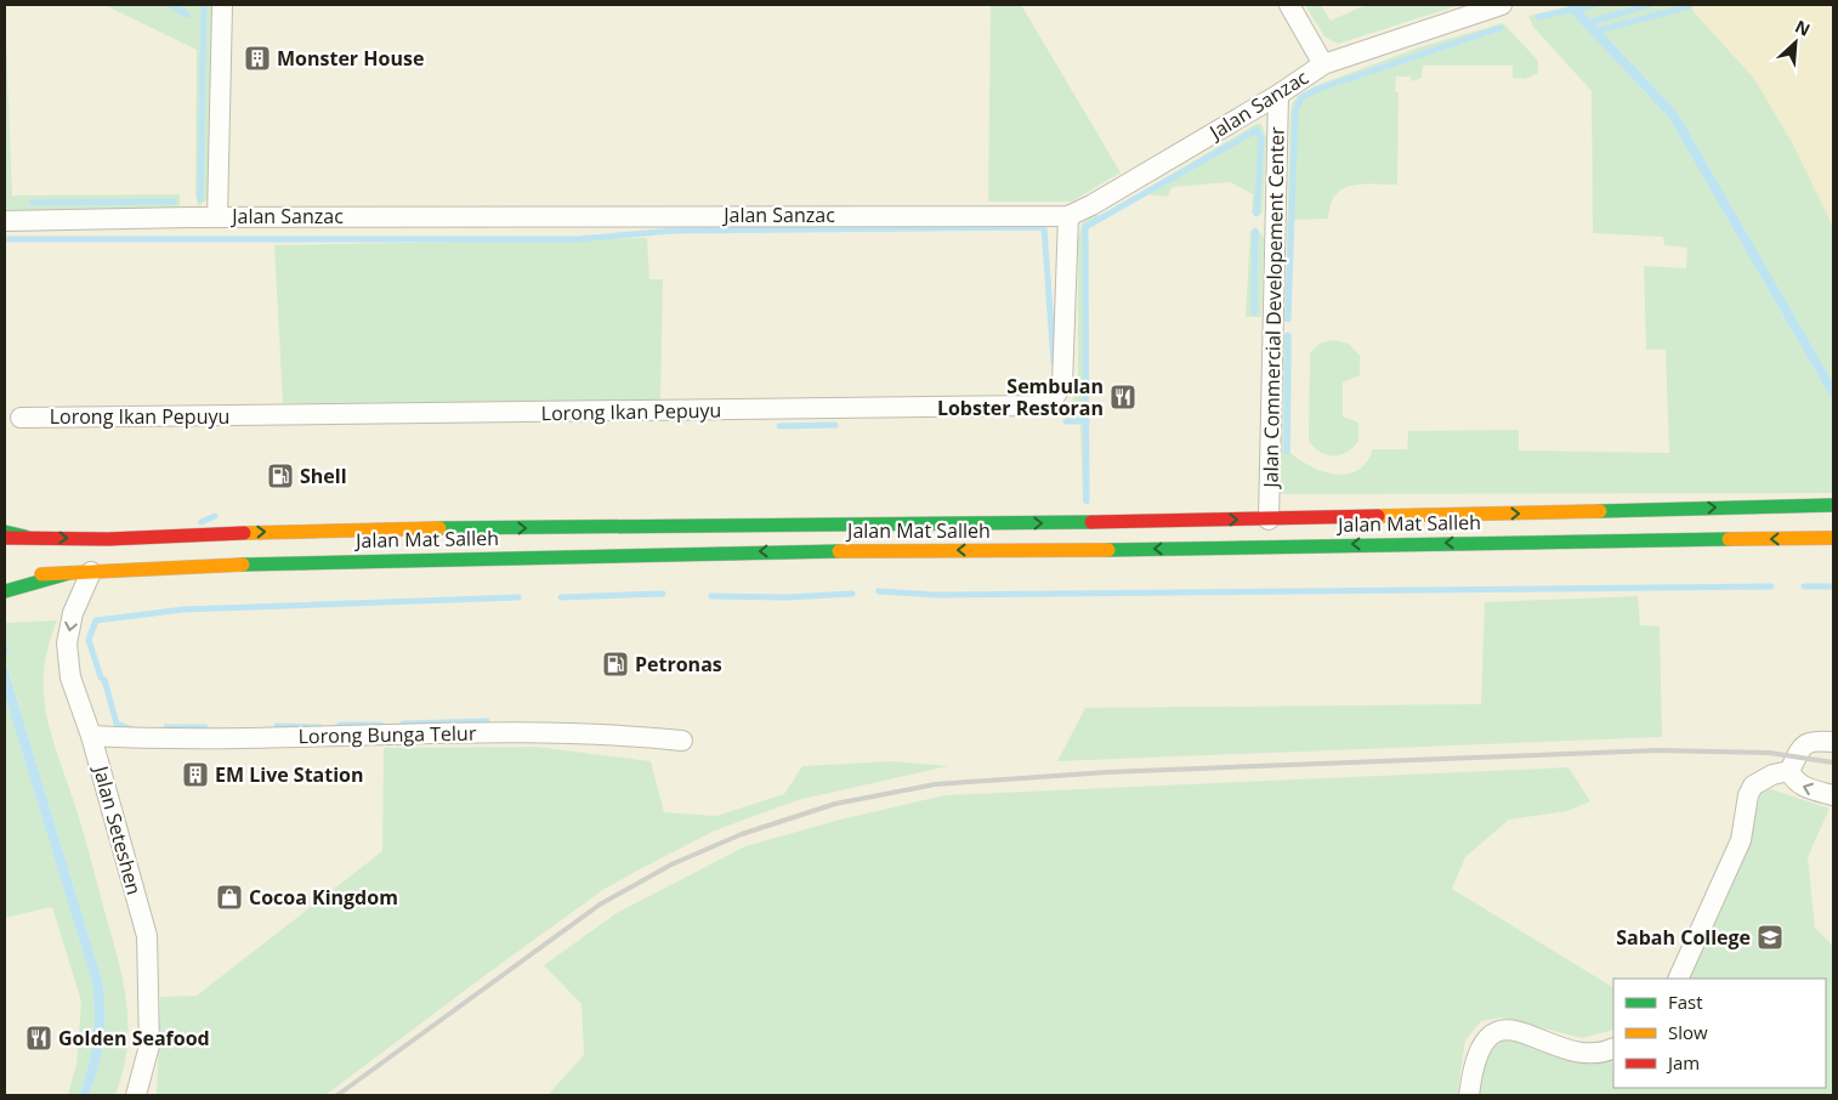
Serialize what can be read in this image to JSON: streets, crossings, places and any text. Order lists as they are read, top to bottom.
{
  "streets": {
    "main road": ["Jalan Mat Salleh"],
    "street": [
      "Jalan Sanzac",
      "Jalan Commercial Developement Center",
      "Lorong Ikan Pepuyu",
      "Lorong Bunga Telur",
      "Jalan Seteshen"
    ]
  },
  "crossings": [
    ["Jalan Sanzac", "Jalan Commercial Developement Center"],
    ["Jalan Sanzac", "Lorong Ikan Pepuyu"],
    ["Jalan Commercial Developement Center", "Jalan Mat Salleh"],
    ["Jalan Mat Salleh", "Jalan Seteshen"],
    ["Lorong Bunga Telur", "Jalan Seteshen"]
  ],
  "places": {
    "building": ["Monster House", "EM Live Station"],
    "restaurant": ["Sembulan Lobster Restoran", "Golden Seafood"],
    "fuel station": ["Shell", "Petronas"],
    "shop": ["Cocoa Kingdom"],
    "school or university": ["Sabah College"]
  },
  "legend": ["Fast", "Slow", "Jam"],
  "north": "top right"
}
